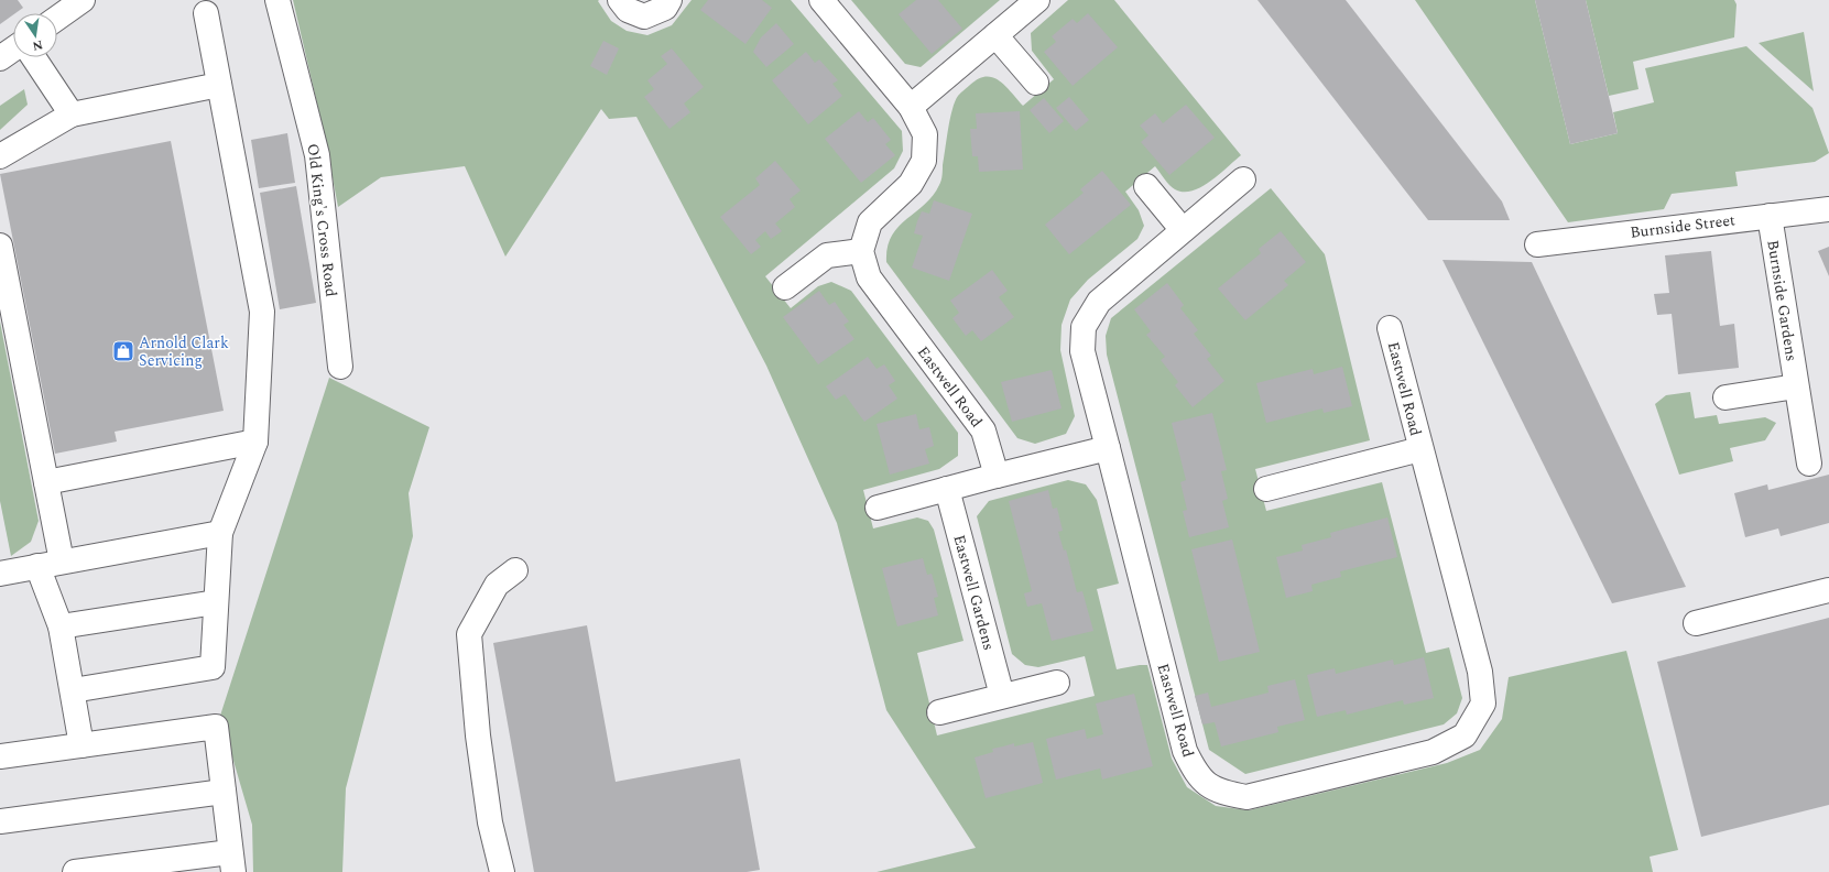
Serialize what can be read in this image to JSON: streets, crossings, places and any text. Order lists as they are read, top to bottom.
{
  "streets": {
    "street": [
      "Old King's Cross Road",
      "Burnside Street",
      "Burnside Gardens",
      "Eastwell Road",
      "Eastwell Gardens"
    ]
  },
  "crossings": [
    ["Burnside Street", "Burnside Gardens"]
  ],
  "places": {
    "shop": ["Arnold Clark Servicing"]
  },
  "north": "bottom"
}
